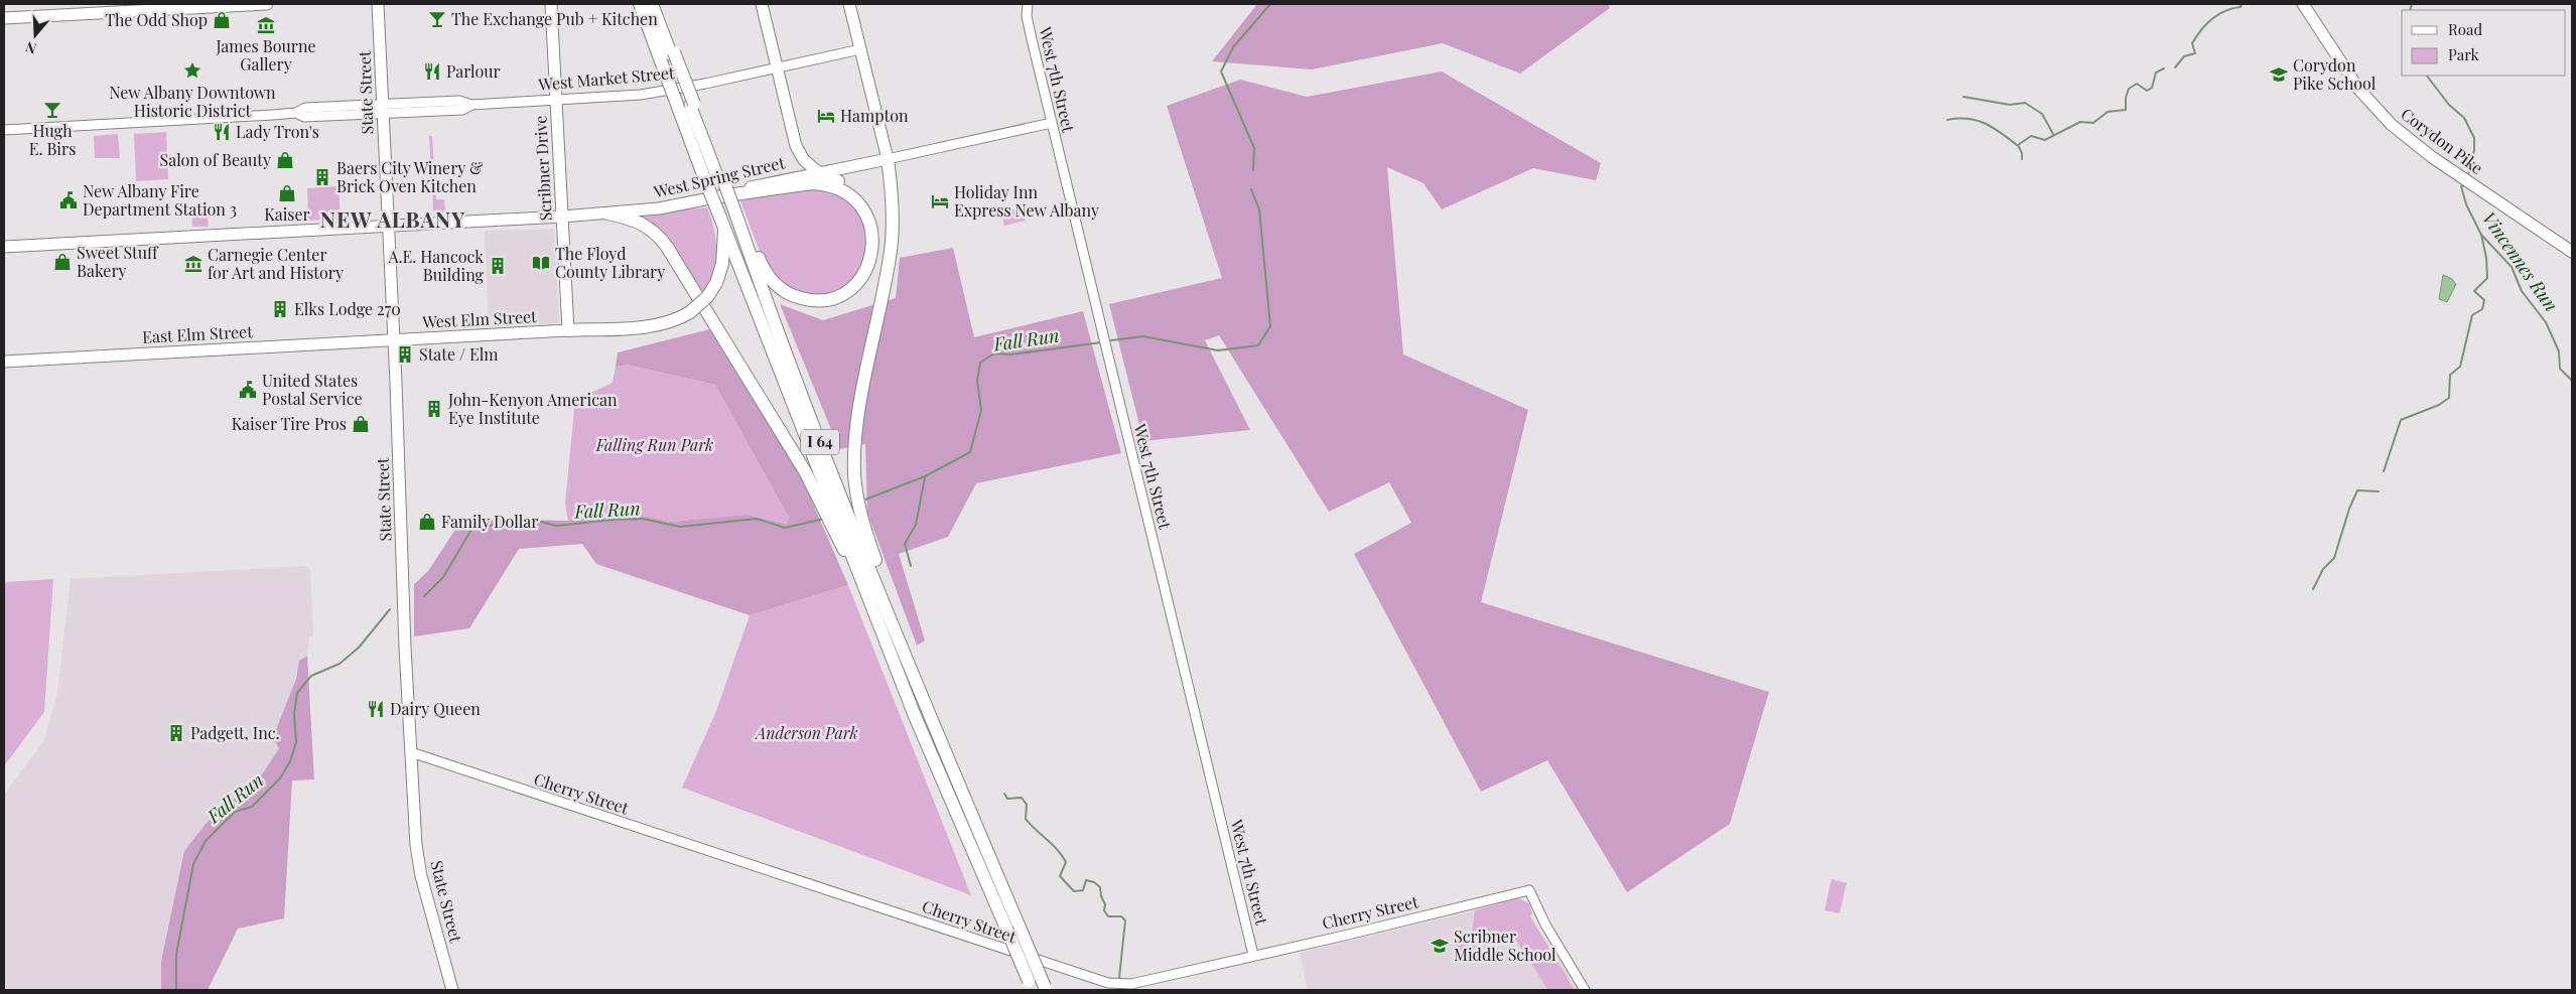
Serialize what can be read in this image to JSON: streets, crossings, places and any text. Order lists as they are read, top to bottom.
{
  "streets": {
    "highway": ["I 64"],
    "main road": [
      "State Street",
      "Corydon Pike",
      "Scribner Drive",
      "West Spring Street",
      "West Elm Street",
      "East Elm Street"
    ],
    "street": ["West Market Street", "West 7th Street", "Cherry Street"]
  },
  "crossings": [
    ["West Market Street", "State Street"],
    ["West Market Street", "Scribner Drive"],
    ["West 7th Street", "West Spring Street"],
    ["West 7th Street", "Cherry Street"],
    ["State Street", "West Spring Street"],
    ["State Street", "West Elm Street"],
    ["State Street", "East Elm Street"],
    ["State Street", "Cherry Street"],
    ["Scribner Drive", "West Spring Street"],
    ["Scribner Drive", "West Elm Street"],
    ["West Elm Street", "East Elm Street"]
  ],
  "districts": ["NEW ALBANY"],
  "water": ["Vincennes Run", "Fall Run"],
  "parks": ["Falling Run Park", "Anderson Park"],
  "places": {
    "bar": ["The Exchange Pub + Kitchen", "Hugh E. Birs"],
    "shop": [
      "The Odd Shop",
      "Salon of Beauty",
      "Kaiser",
      "Sweet Stuff Bakery",
      "Kaiser Tire Pros",
      "Family Dollar"
    ],
    "museum": ["James Bourne Gallery", "Carnegie Center for Art and History"],
    "place": ["New Albany Downtown Historic District"],
    "restaurant": ["Parlour", "Lady Tron's", "Dairy Queen"],
    "school or university": ["Corydon Pike School", "Scribner Middle School"],
    "hotel": ["Hampton", "Holiday Inn Express New Albany"],
    "building": [
      "Baers City Winery & Brick Oven Kitchen",
      "A.E. Hancock Building",
      "Elks Lodge 270",
      "State / Elm",
      "John-Kenyon American Eye Institute",
      "Padgett, Inc."
    ],
    "public building": ["New Albany Fire Department Station 3", "United States Postal Service"],
    "library": ["The Floyd County Library"]
  },
  "legend": ["Road", "Park"],
  "north": "bottom"
}
